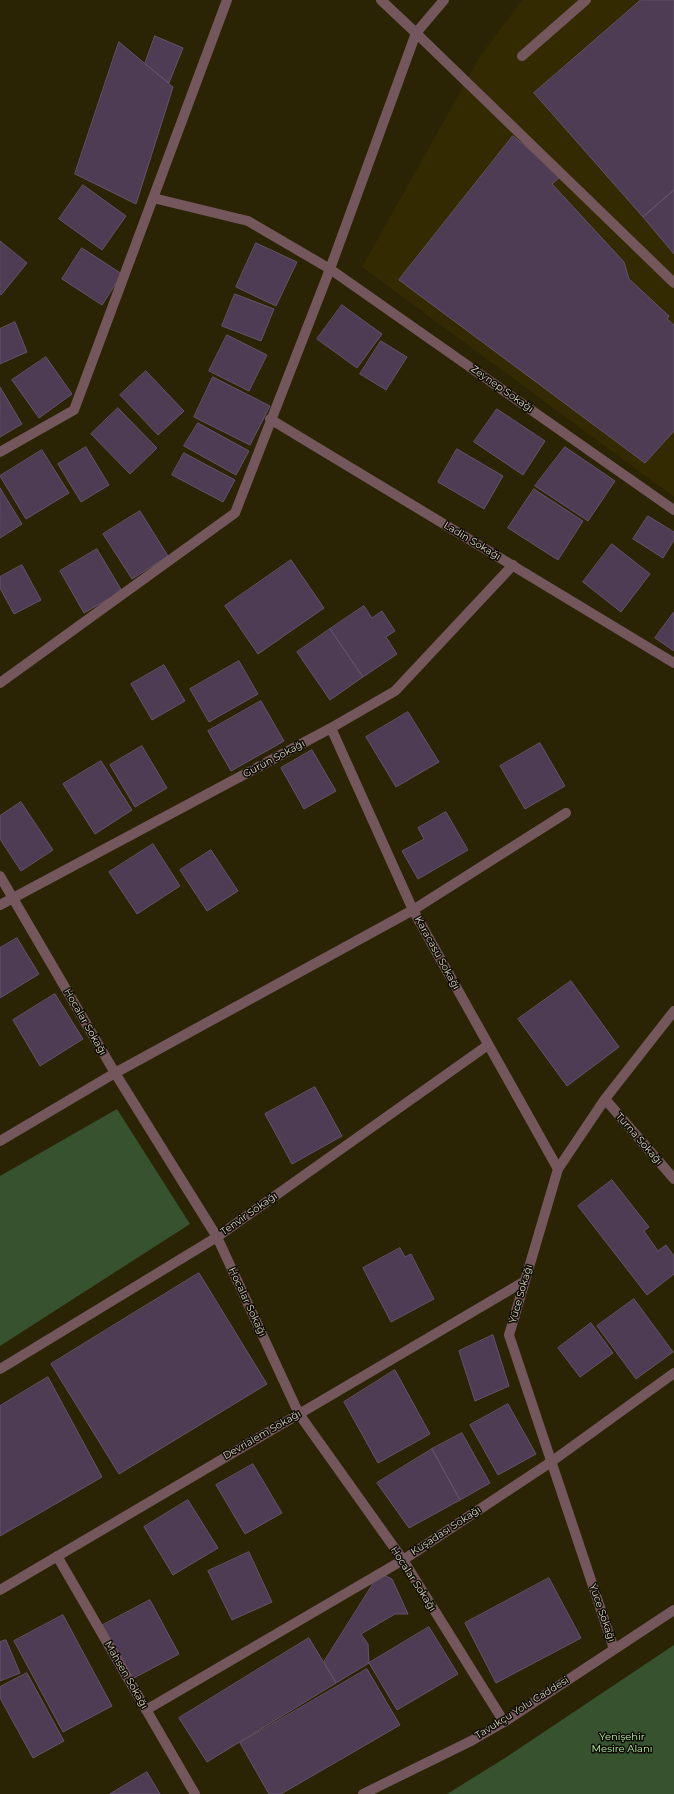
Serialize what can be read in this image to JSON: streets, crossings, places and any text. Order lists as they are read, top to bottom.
{
  "streets": {
    "street": [
      "Zeynep Sokağı",
      "Ladin Sokağı",
      "Gürün Sokağı",
      "Karacasu Sokağı",
      "Hocalar Sokağı",
      "Turna Sokağı",
      "Tenvir Sokağı",
      "Yüce Sokağı",
      "Devrialem Sokağı",
      "Kuşadası Sokağı",
      "Mahsen Sokağı",
      "Tavukçu Yolu Caddesi"
    ]
  },
  "crossings": [
    ["Ladin Sokağı", "Gürün Sokağı"],
    ["Gürün Sokağı", "Karacasu Sokağı"],
    ["Gürün Sokağı", "Hocalar Sokağı"],
    ["Karacasu Sokağı", "Tenvir Sokağı"],
    ["Karacasu Sokağı", "Yüce Sokağı"],
    ["Hocalar Sokağı", "Tenvir Sokağı"],
    ["Hocalar Sokağı", "Devrialem Sokağı"],
    ["Hocalar Sokağı", "Kuşadası Sokağı"],
    ["Hocalar Sokağı", "Tavukçu Yolu Caddesi"],
    ["Turna Sokağı", "Yüce Sokağı"],
    ["Yüce Sokağı", "Devrialem Sokağı"],
    ["Yüce Sokağı", "Kuşadası Sokağı"],
    ["Yüce Sokağı", "Tavukçu Yolu Caddesi"],
    ["Devrialem Sokağı", "Mahsen Sokağı"],
    ["Kuşadası Sokağı", "Mahsen Sokağı"]
  ],
  "parks": ["Yenişehir Mesire Alanı"]
}
